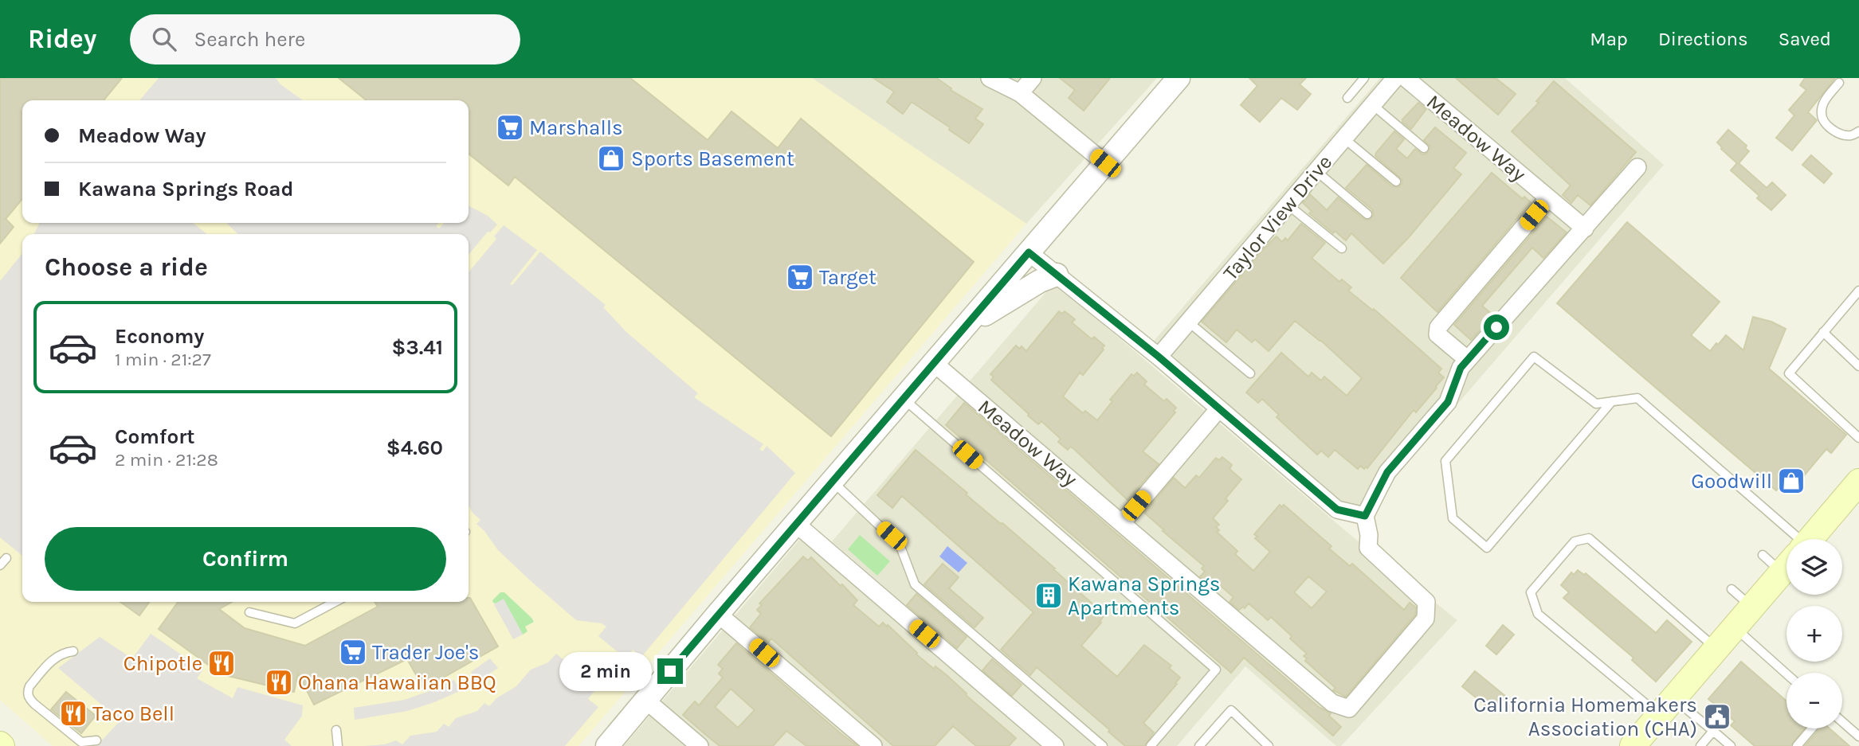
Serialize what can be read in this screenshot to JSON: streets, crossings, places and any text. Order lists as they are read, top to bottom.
{
  "streets": {
    "street": ["Meadow Way", "Taylor View Drive"]
  },
  "places": {
    "supermarket": ["Marshalls", "Target", "Trader Joe's"],
    "shop": ["Sports Basement", "Goodwill"],
    "building": ["Kawana Springs Apartments"],
    "restaurant": ["Chipotle", "Ohana Hawaiian BBQ", "Taco Bell"],
    "public building": ["California Homemakers Association (CHA)"]
  },
  "page": {
    "header": "Ridey",
    "search": "Search here",
    "nav": ["Map", "Directions", "Saved"],
    "banner": ["Meadow Way", "Kawana Springs Road"],
    "heading": "Choose a ride",
    "list": [
      {
        "name": "Economy",
        "note": "1 min · 21:27",
        "value": "$3.41"
      },
      {
        "name": "Comfort",
        "note": "2 min · 21:28",
        "value": "$4.60"
      }
    ],
    "buttons": "Confirm",
    "map_buttons": ["+", "−"],
    "bubble": "2 min"
  }
}
